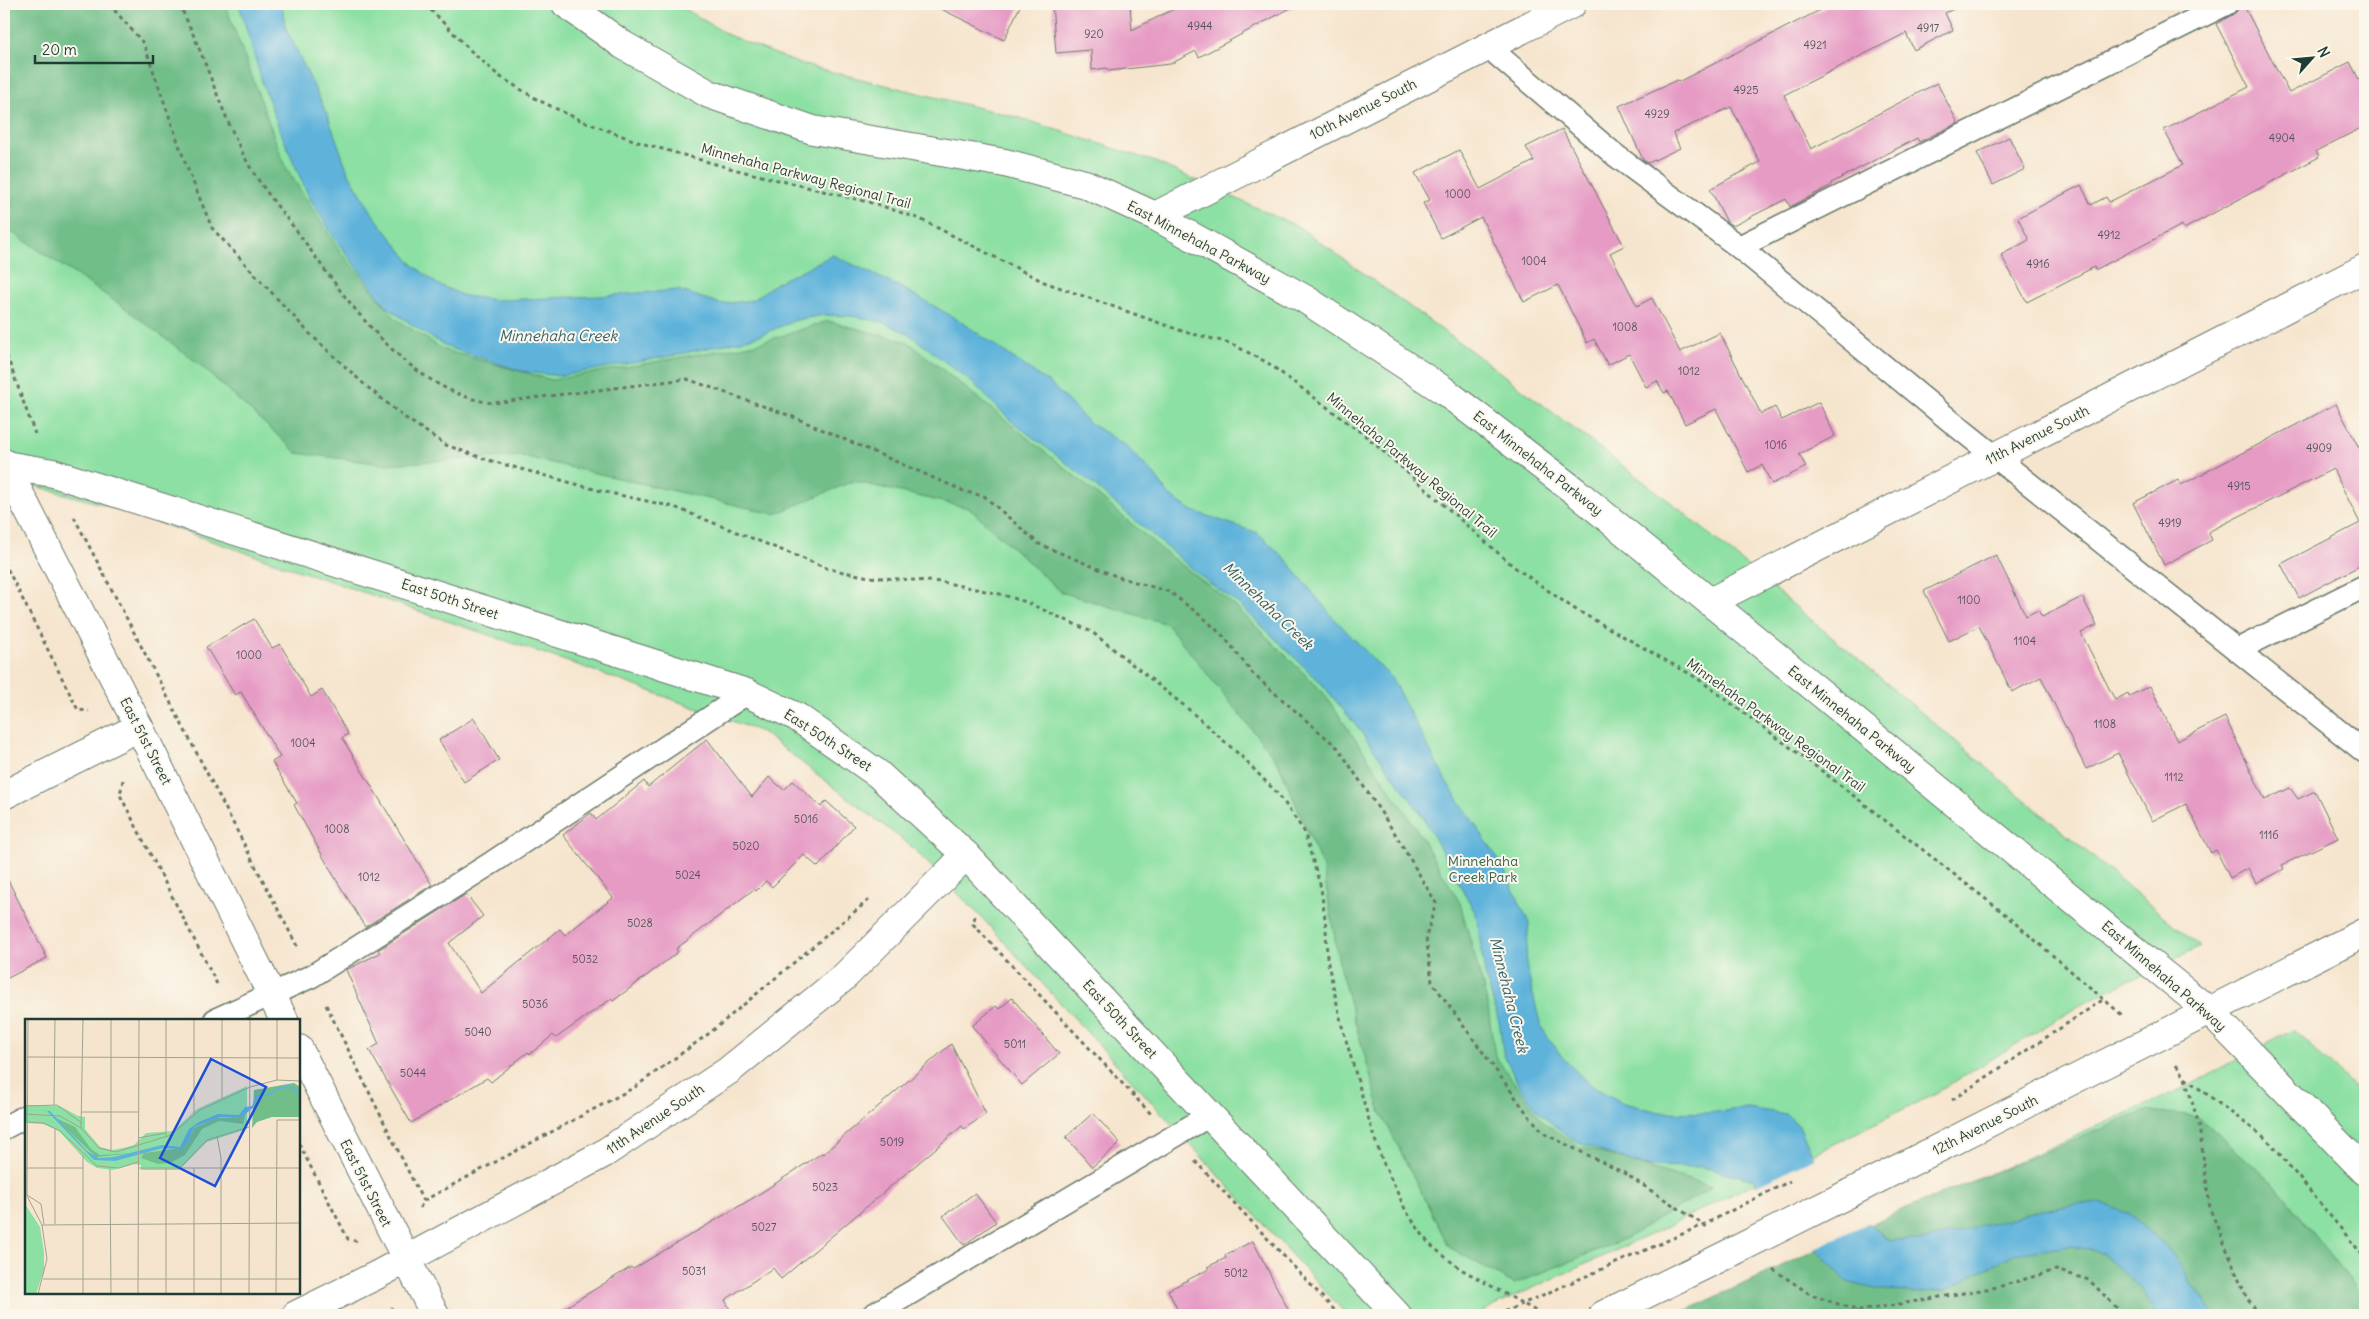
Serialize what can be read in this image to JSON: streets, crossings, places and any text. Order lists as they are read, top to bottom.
{
  "streets": {
    "street": [
      "10th Avenue South",
      "East Minnehaha Parkway",
      "11th Avenue South",
      "East 50th Street",
      "East 51st Street",
      "12th Avenue South"
    ],
    "path": ["Minnehaha Parkway Regional Trail"]
  },
  "crossings": [
    ["10th Avenue South", "East Minnehaha Parkway"],
    ["East Minnehaha Parkway", "11th Avenue South"],
    ["East Minnehaha Parkway", "12th Avenue South"],
    ["11th Avenue South", "East 50th Street"],
    ["11th Avenue South", "East 51st Street"],
    ["East 50th Street", "East 51st Street"]
  ],
  "water": ["Minnehaha Creek"],
  "parks": ["Minnehaha Creek Park"],
  "house_numbers": [
    "4944",
    "4917",
    "920",
    "4921",
    "4925",
    "4929",
    "4904",
    "1000",
    "4912",
    "1004",
    "4916",
    "1008",
    "1012",
    "1016",
    "4909",
    "4915",
    "4919",
    "1100",
    "1104",
    "1000",
    "1108",
    "1004",
    "1112",
    "5016",
    "1008",
    "1116",
    "5020",
    "5024",
    "1012",
    "5028",
    "5032",
    "5036",
    "5040",
    "5011",
    "5044",
    "5019",
    "5023",
    "5027",
    "5031",
    "5012"
  ],
  "scale_bar": "20 m",
  "north": "top right"
}
